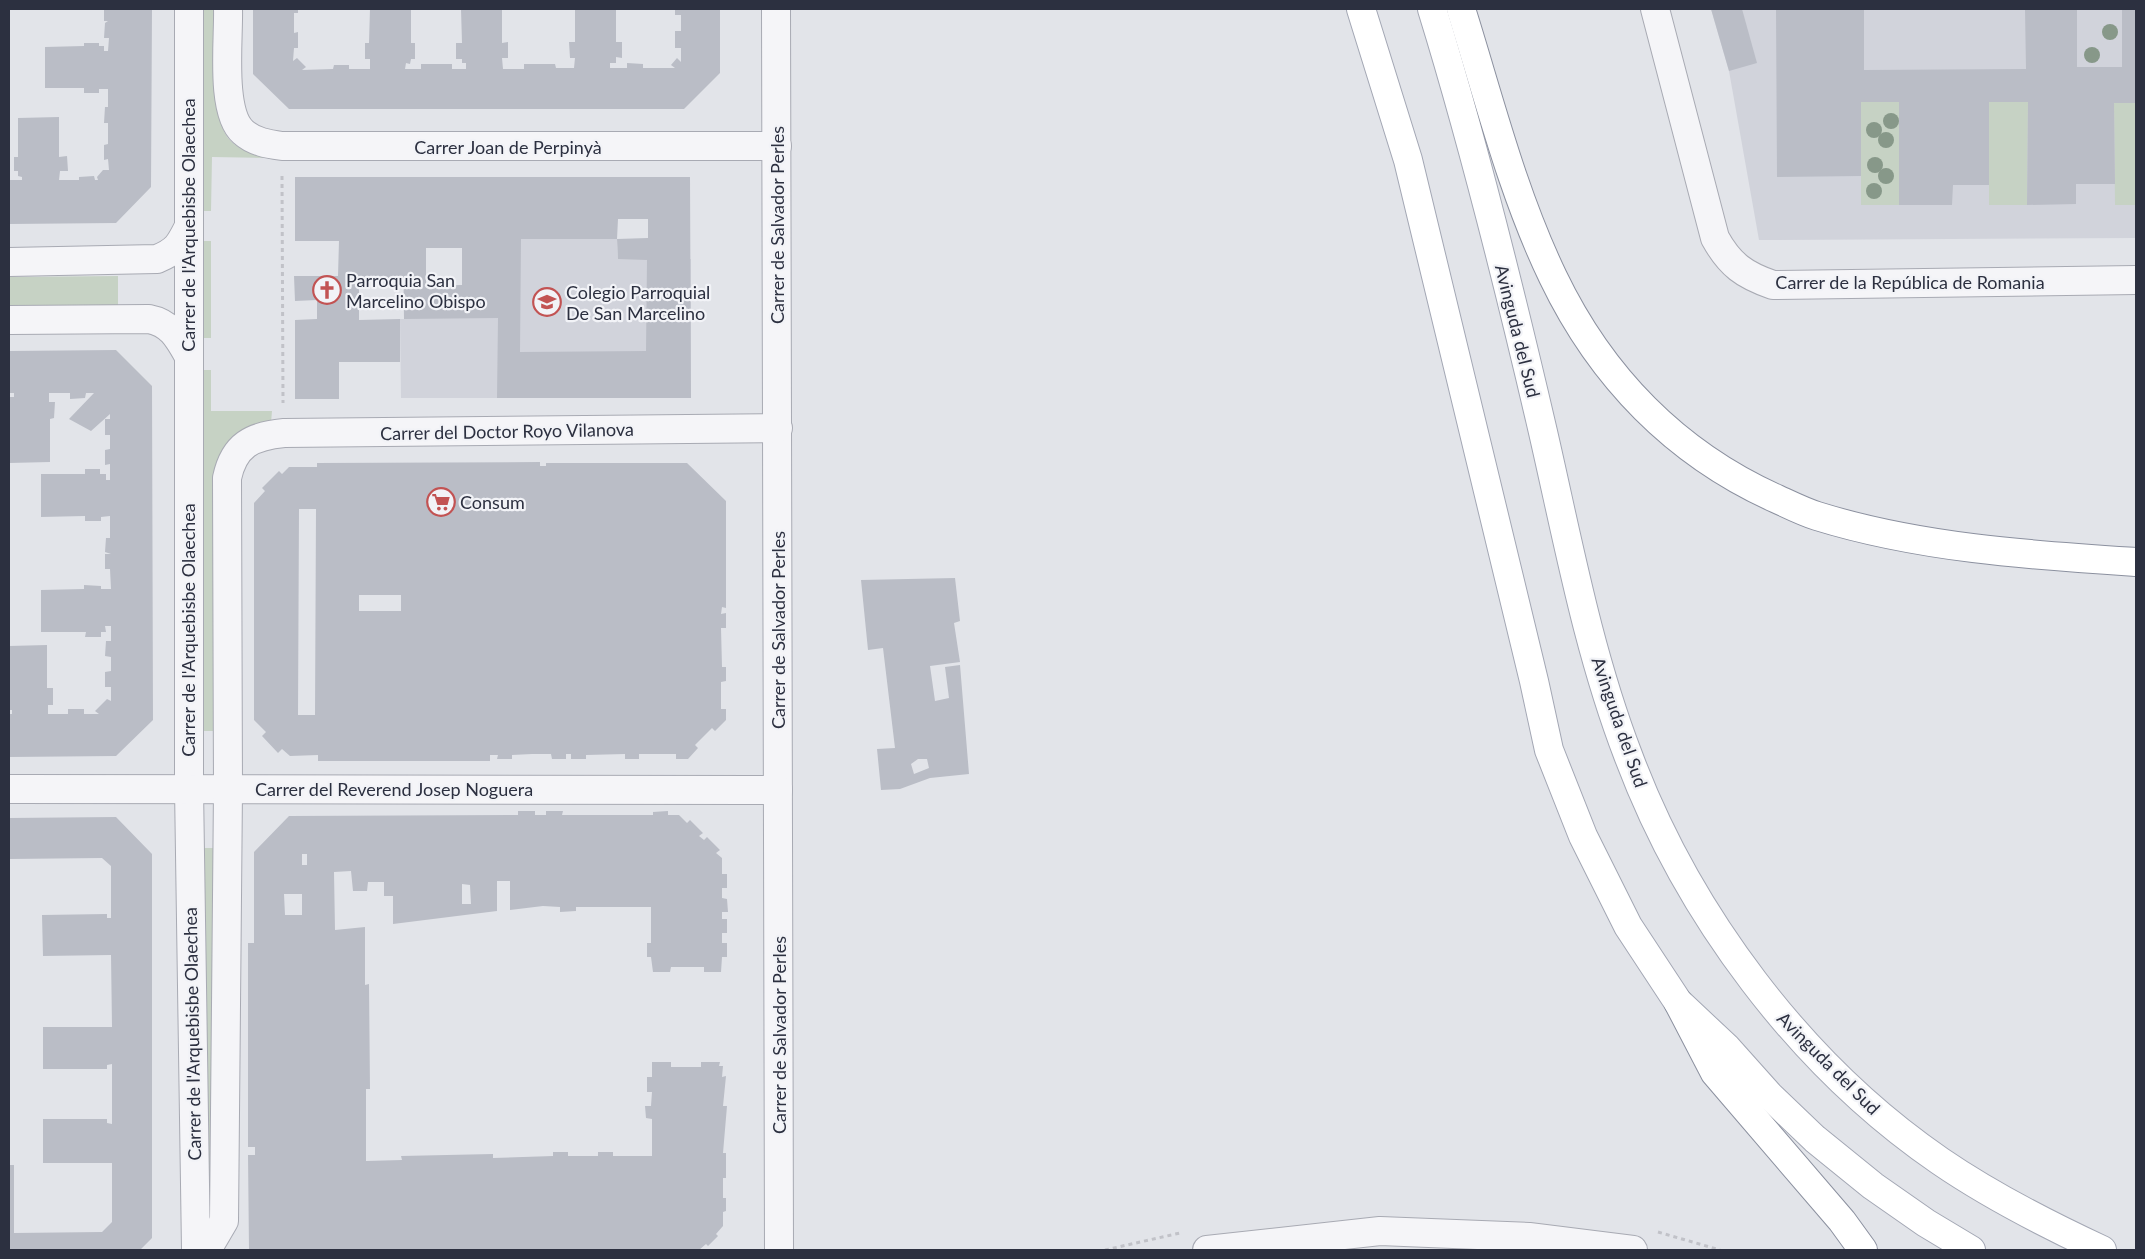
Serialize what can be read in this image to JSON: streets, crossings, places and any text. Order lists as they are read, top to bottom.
{
  "streets": {
    "main road": ["Avinguda del Sud"],
    "street": [
      "Carrer Joan de Perpinyà",
      "Carrer de l'Arquebisbe Olaechea",
      "Carrer de Salvador Perles",
      "Carrer de la República de Romania",
      "Carrer del Doctor Royo Vilanova",
      "Carrer del Reverend Josep Noguera"
    ]
  },
  "crossings": [
    ["Carrer Joan de Perpinyà", "Carrer de Salvador Perles"],
    ["Carrer de l'Arquebisbe Olaechea", "Carrer del Doctor Royo Vilanova"],
    ["Carrer de l'Arquebisbe Olaechea", "Carrer del Reverend Josep Noguera"],
    ["Carrer de Salvador Perles", "Carrer del Doctor Royo Vilanova"],
    ["Carrer de Salvador Perles", "Carrer del Reverend Josep Noguera"]
  ],
  "places": {
    "church": ["Parroquia San Marcelino Obispo"],
    "school or university": ["Colegio Parroquial De San Marcelino"],
    "supermarket": ["Consum"]
  }
}
